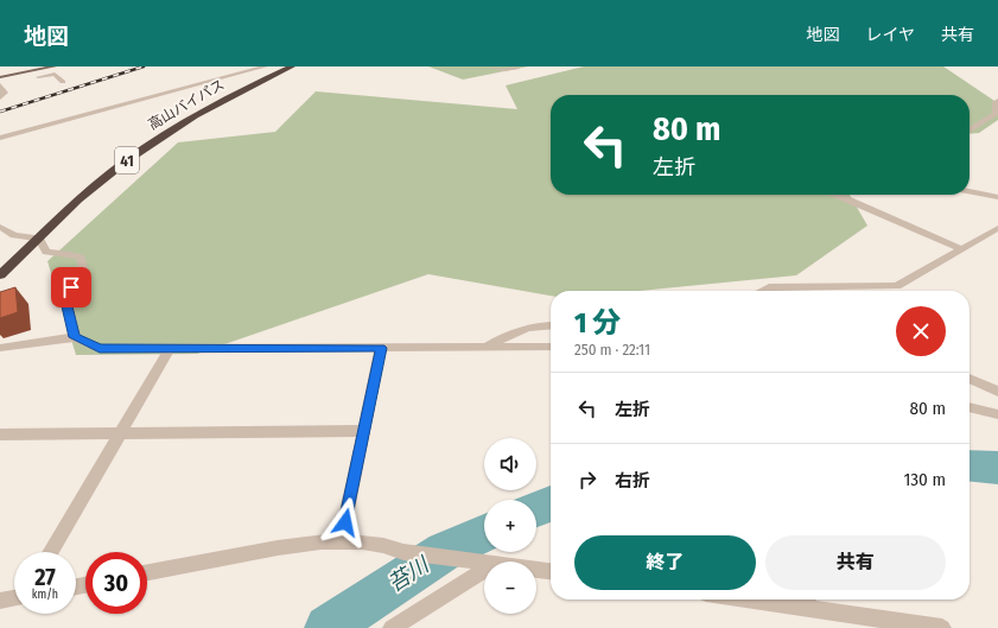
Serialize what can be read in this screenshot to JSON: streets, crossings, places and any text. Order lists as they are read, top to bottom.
{
  "streets": {
    "highway": ["高山バイパス", "41"]
  },
  "water": ["苔川"],
  "page": {
    "header": "地図",
    "nav": ["地図", "レイヤ", "共有"],
    "turn": ["80 m", "左折"],
    "heading": ["1 分", "250 m · 22:11"],
    "list": [
      {
        "name": "左折",
        "value": "80 m"
      },
      {
        "name": "右折",
        "value": "130 m"
      }
    ],
    "map_buttons": ["+", "−"],
    "buttons": ["終了", "共有"],
    "speed": "27 km/h",
    "limit": "30"
  }
}
